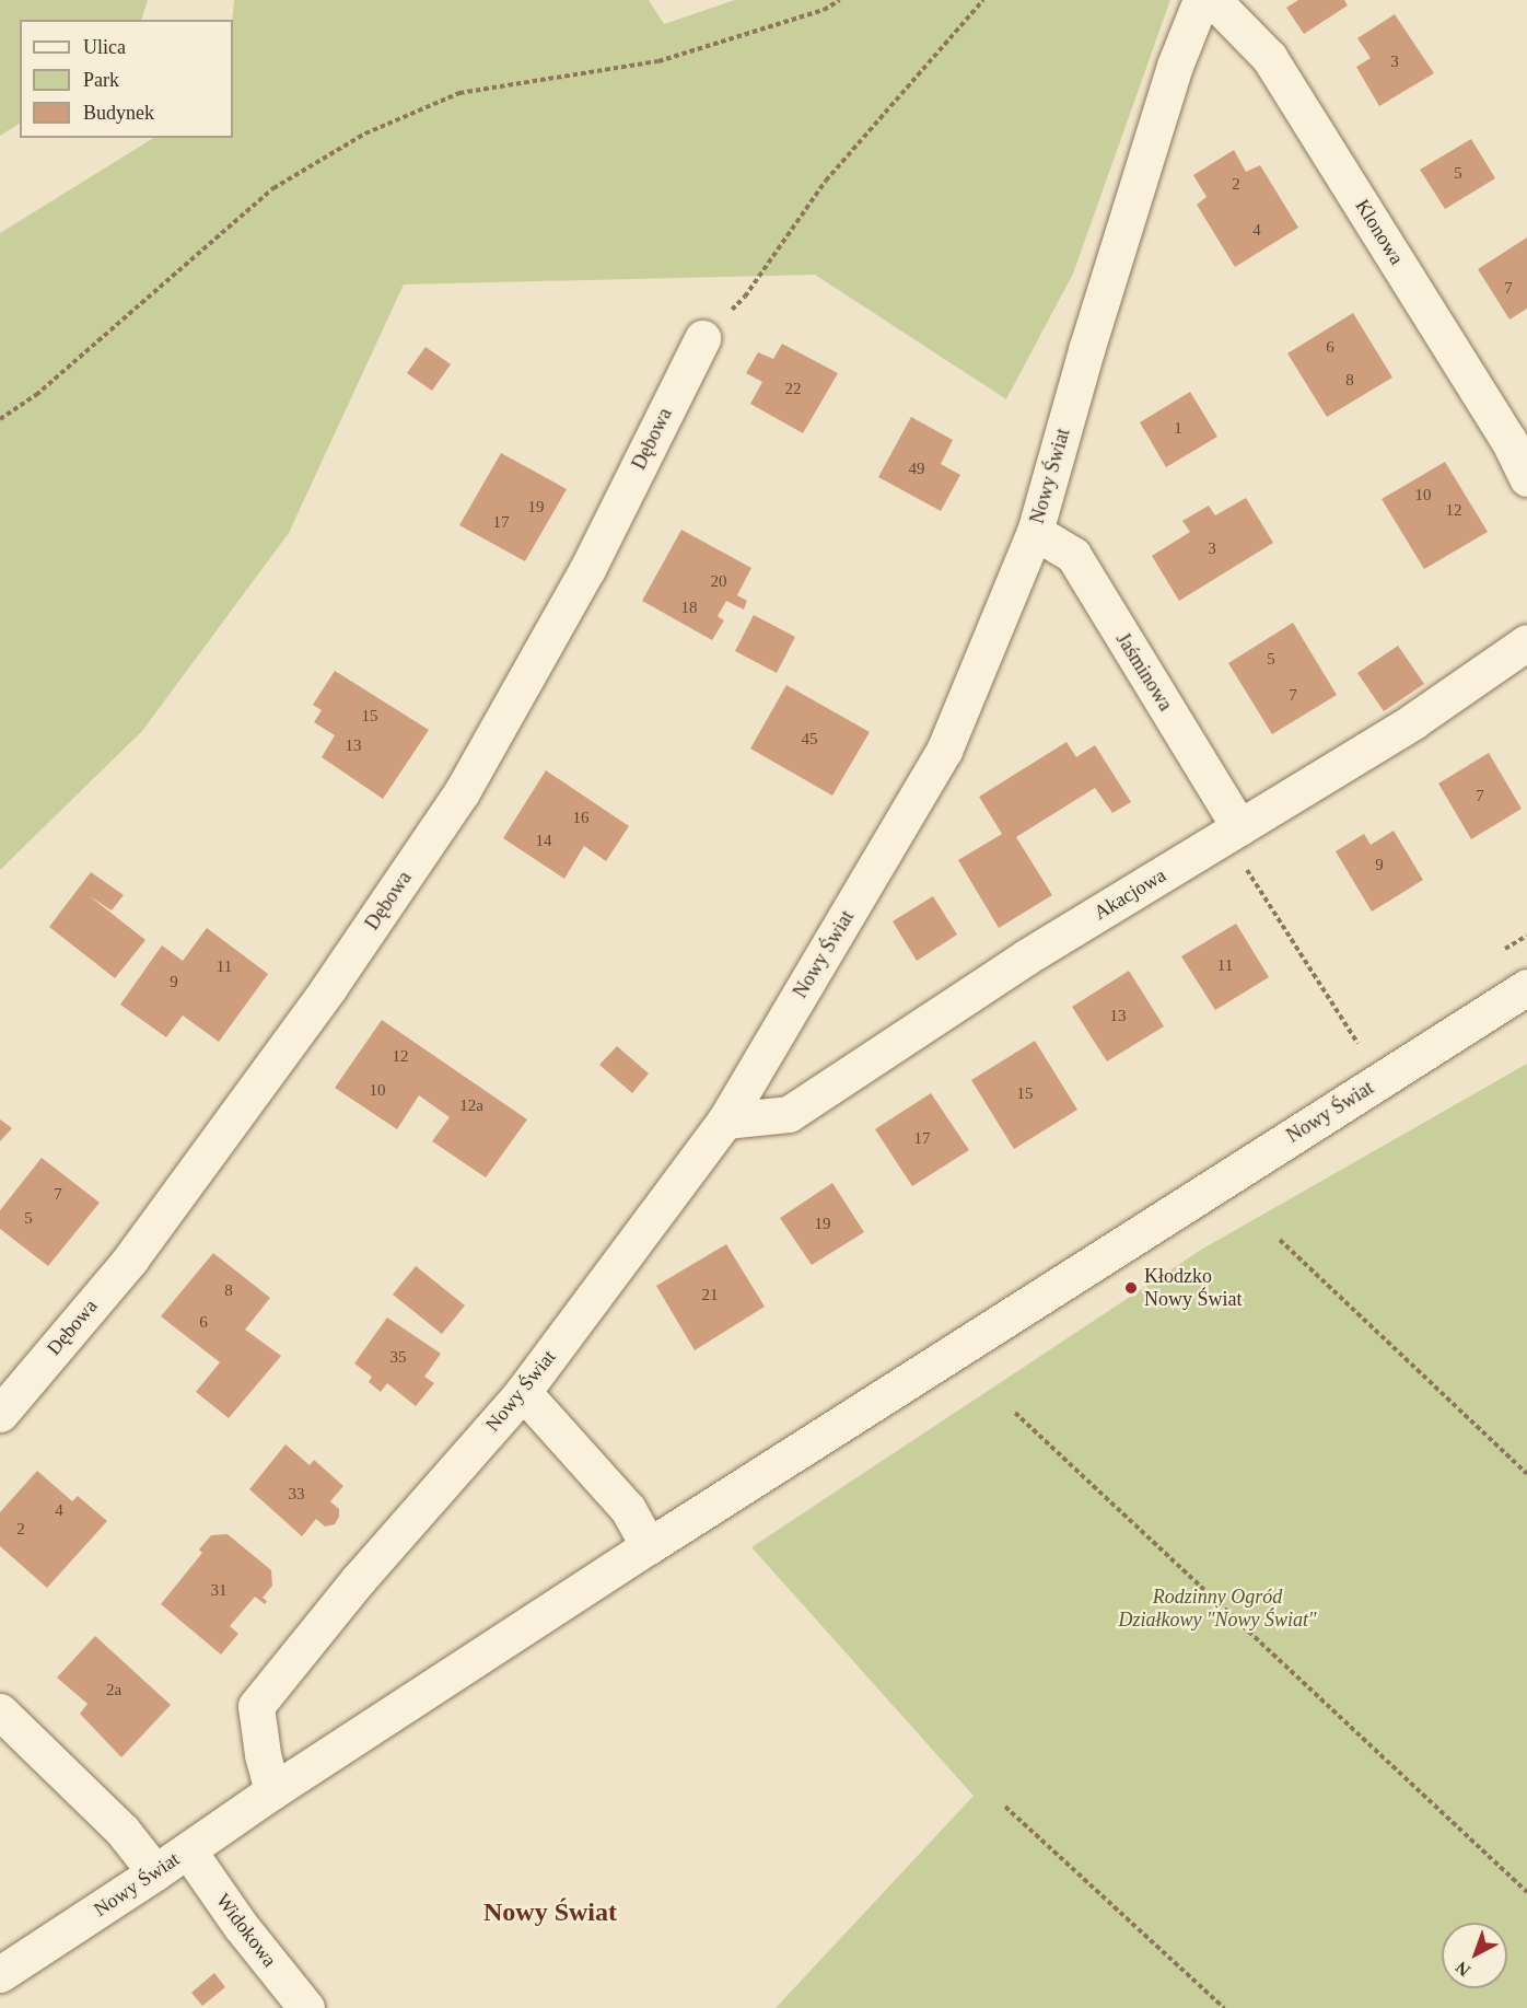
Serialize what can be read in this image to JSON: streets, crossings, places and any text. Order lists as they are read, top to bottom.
{
  "streets": {
    "street": [
      "Klonowa",
      "Dębowa",
      "Nowy Świat",
      "Jaśminowa",
      "Akacjowa",
      "Widokowa"
    ]
  },
  "crossings": [
    ["Nowy Świat", "Jaśminowa"],
    ["Nowy Świat", "Akacjowa"],
    ["Nowy Świat", "Widokowa"],
    ["Jaśminowa", "Akacjowa"]
  ],
  "districts": ["Nowy Świat"],
  "parks": ["Rodzinny Ogród Działkowy \"Nowy Świat\""],
  "places": ["Kłodzko Nowy Świat"],
  "house_numbers": [
    "3",
    "5",
    "2",
    "4",
    "7",
    "6",
    "8",
    "22",
    "1",
    "49",
    "10",
    "19",
    "12",
    "17",
    "3",
    "20",
    "18",
    "5",
    "7",
    "15",
    "45",
    "13",
    "7",
    "16",
    "14",
    "9",
    "11",
    "11",
    "9",
    "13",
    "12",
    "10",
    "15",
    "12a",
    "17",
    "7",
    "5",
    "19",
    "8",
    "21",
    "6",
    "35",
    "33",
    "4",
    "2",
    "31",
    "2a"
  ],
  "legend": ["Ulica", "Park", "Budynek"],
  "north": "bottom left"
}
